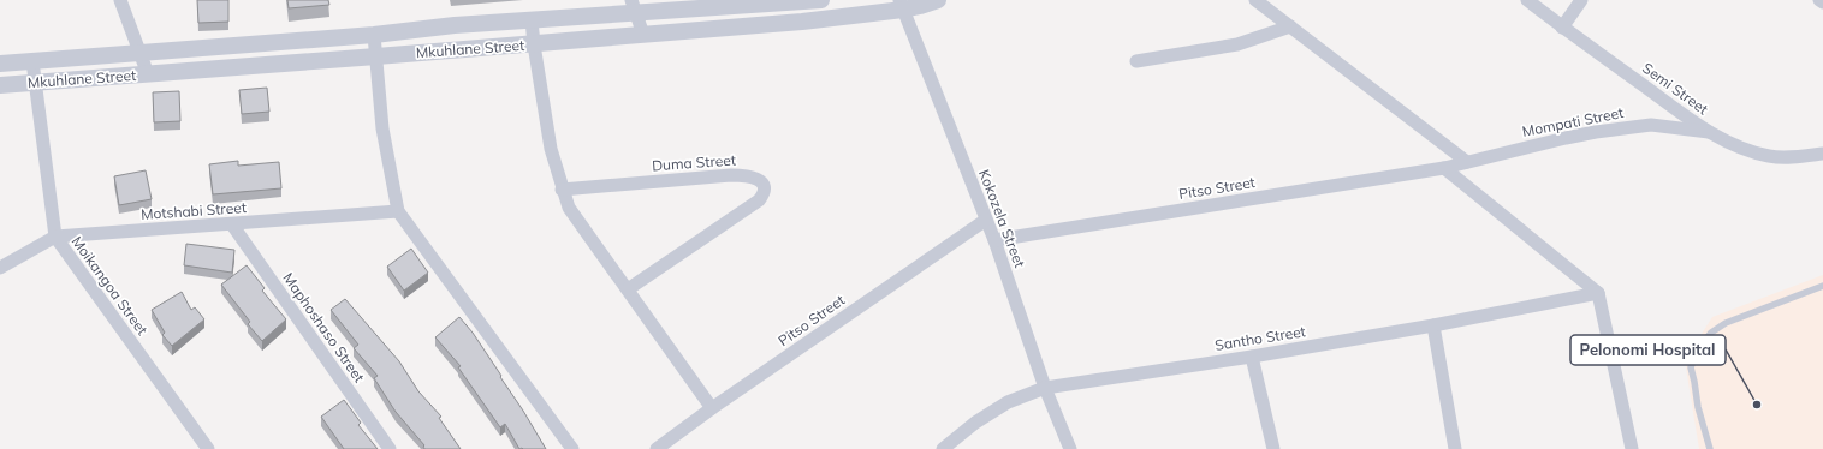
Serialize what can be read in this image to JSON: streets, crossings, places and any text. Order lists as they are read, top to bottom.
{
  "streets": {
    "street": [
      "Mkuhlane Street",
      "Semi Street",
      "Mompati Street",
      "Duma Street",
      "Pitso Street",
      "Motshabi Street",
      "Kokozela Street",
      "Moikangoa Street",
      "Maphoshaso Street",
      "Santho Street"
    ]
  },
  "crossings": [
    ["Mkuhlane Street", "Kokozela Street"],
    ["Mkuhlane Street", "Moikangoa Street"],
    ["Semi Street", "Mompati Street"],
    ["Mompati Street", "Pitso Street"],
    ["Pitso Street", "Kokozela Street"],
    ["Motshabi Street", "Moikangoa Street"],
    ["Motshabi Street", "Maphoshaso Street"],
    ["Kokozela Street", "Santho Street"]
  ],
  "places": ["Pelonomi Hospital"]
}
